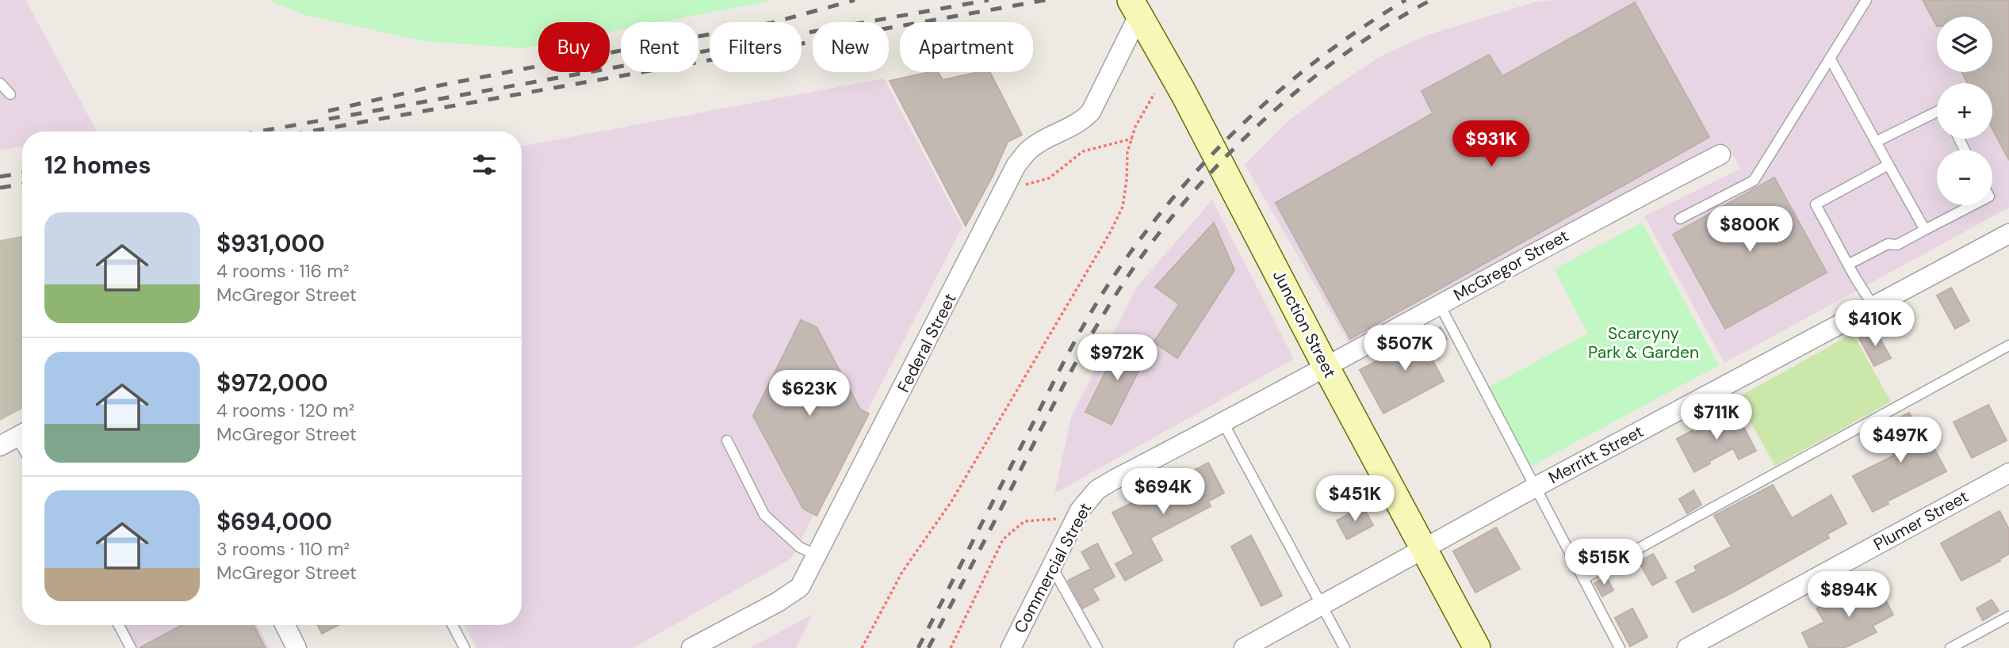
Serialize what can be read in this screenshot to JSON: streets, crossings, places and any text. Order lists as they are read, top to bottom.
{
  "streets": {
    "street": [
      "McGregor Street",
      "Junction Street",
      "Federal Street",
      "Merritt Street",
      "Plumer Street",
      "Commercial Street"
    ]
  },
  "crossings": [
    ["McGregor Street", "Junction Street"],
    ["McGregor Street", "Commercial Street"],
    ["Junction Street", "Federal Street"],
    ["Junction Street", "Merritt Street"]
  ],
  "parks": ["Scarcyny Park & Garden"],
  "page": {
    "map_buttons": ["+", "−"],
    "chip": [
      "Buy",
      "Rent",
      "Filters",
      "New",
      "Apartment"
    ],
    "price": [
      "$931K",
      "$800K",
      "$410K",
      "$507K",
      "$972K",
      "$623K",
      "$711K",
      "$497K",
      "$694K",
      "$451K",
      "$515K",
      "$894K"
    ],
    "heading": "12 homes",
    "list": [
      {
        "name": "$931,000",
        "note": "4 rooms · 116 m² · McGregor Street"
      },
      {
        "name": "$972,000",
        "note": "4 rooms · 120 m² · McGregor Street"
      },
      {
        "name": "$694,000",
        "note": "3 rooms · 110 m² · McGregor Street"
      }
    ]
  }
}
